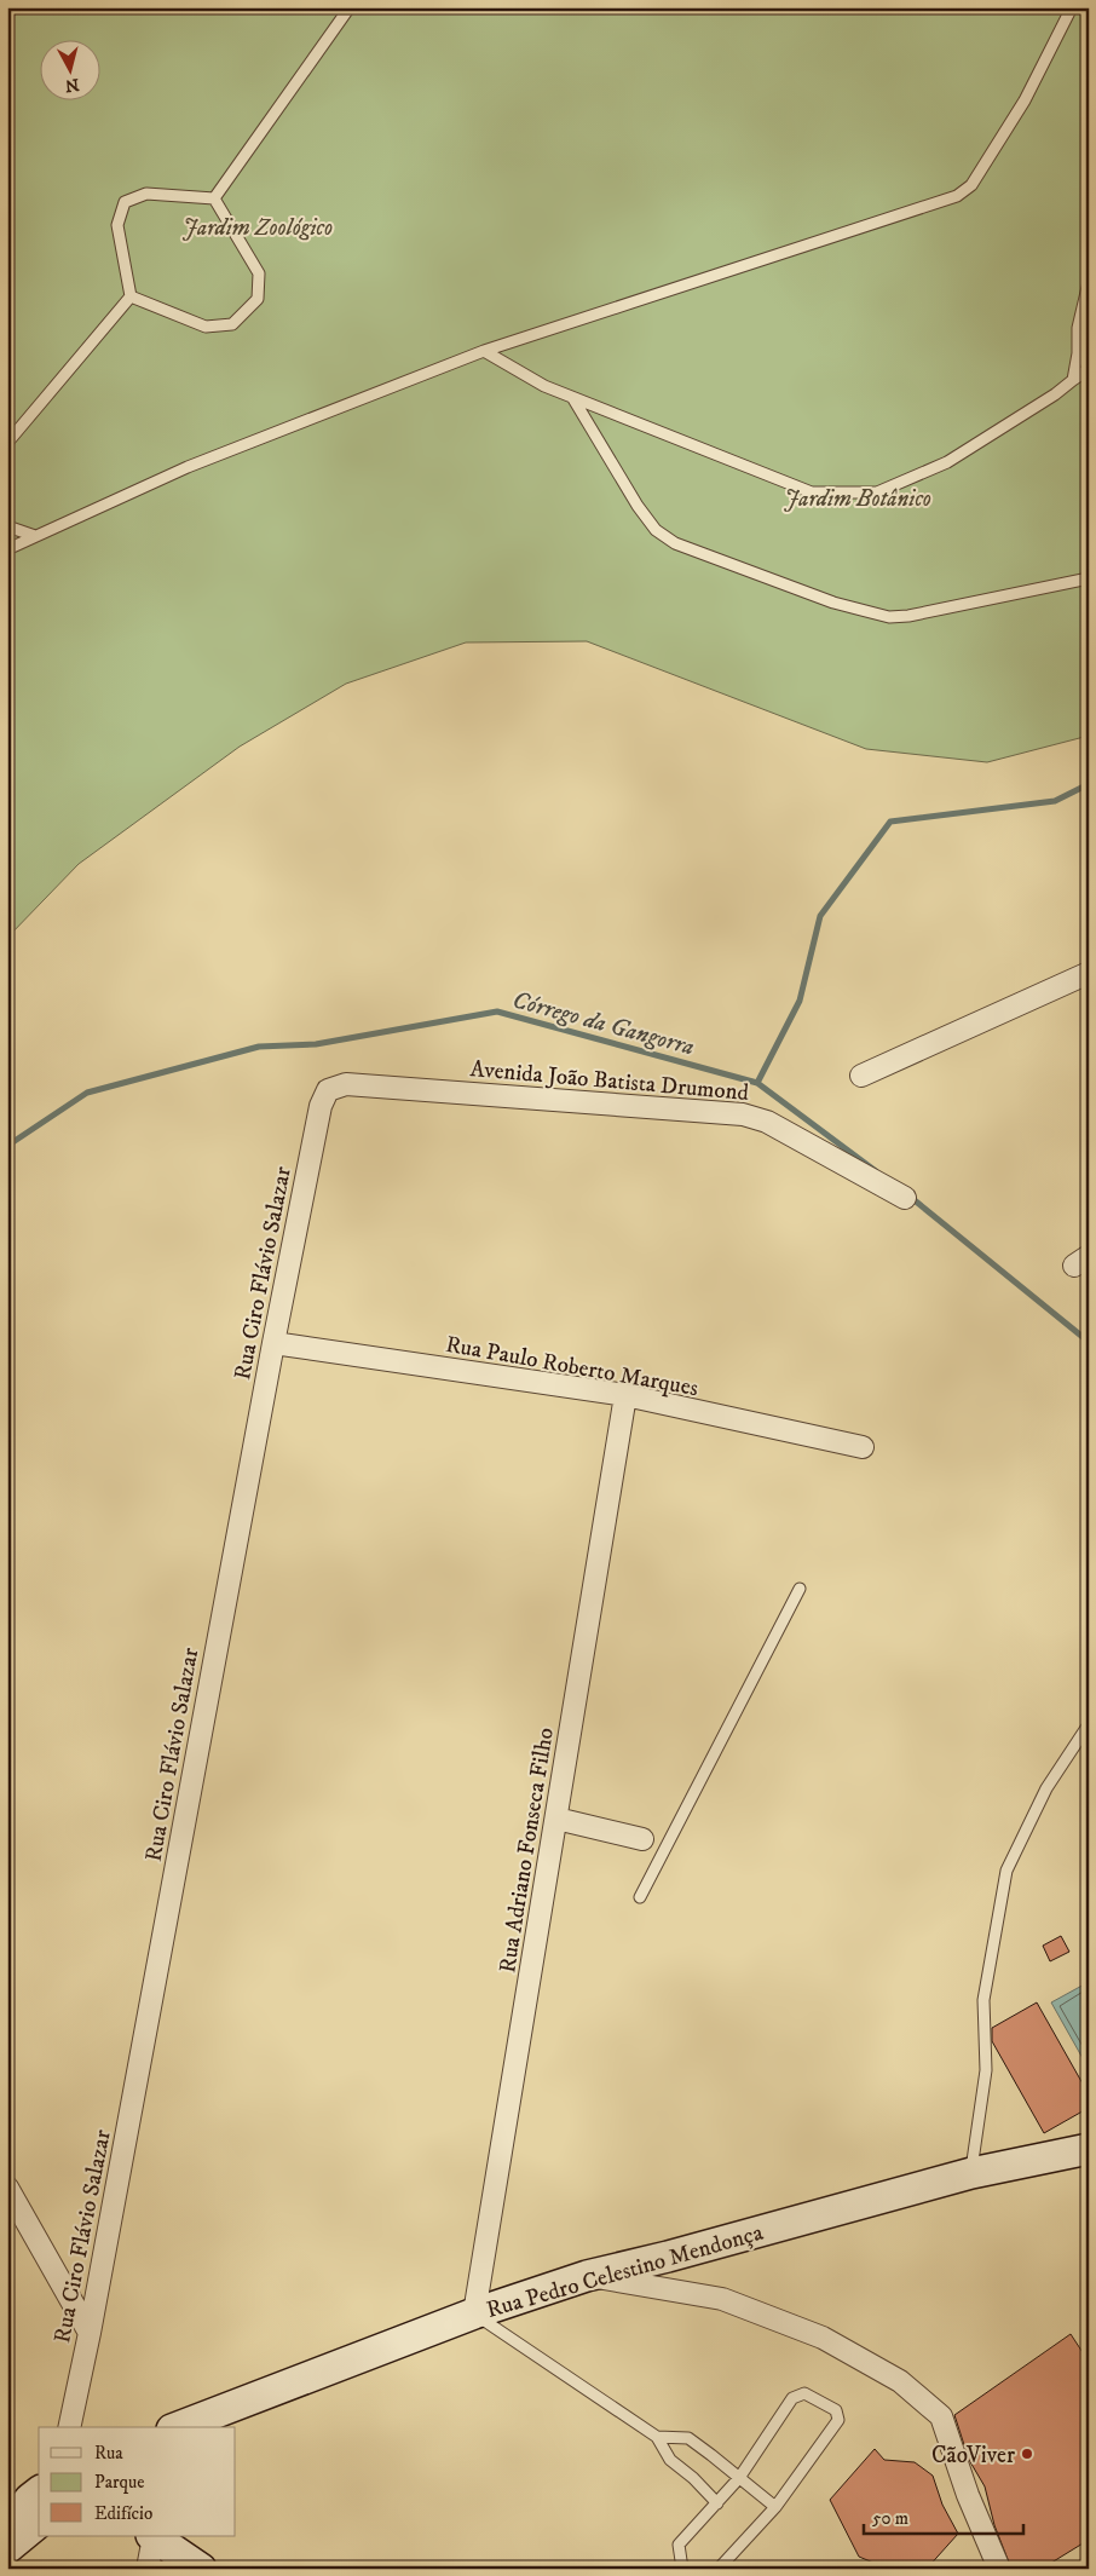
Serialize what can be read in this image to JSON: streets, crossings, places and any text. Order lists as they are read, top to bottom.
{
  "streets": {
    "street": [
      "Avenida João Batista Drumond",
      "Rua Ciro Flávio Salazar",
      "Rua Paulo Roberto Marques",
      "Rua Adriano Fonseca Filho",
      "Rua Pedro Celestino Mendonça"
    ]
  },
  "crossings": [
    ["Avenida João Batista Drumond", "Rua Ciro Flávio Salazar"],
    ["Rua Ciro Flávio Salazar", "Rua Paulo Roberto Marques"],
    ["Rua Paulo Roberto Marques", "Rua Adriano Fonseca Filho"],
    ["Rua Adriano Fonseca Filho", "Rua Pedro Celestino Mendonça"]
  ],
  "water": ["Córrego da Gangorra"],
  "parks": ["Jardim Zoológico", "Jardim Botânico"],
  "places": ["CãoViver"],
  "legend": ["Rua", "Parque", "Edifício"],
  "scale_bar": "50 m",
  "north": "bottom"
}
